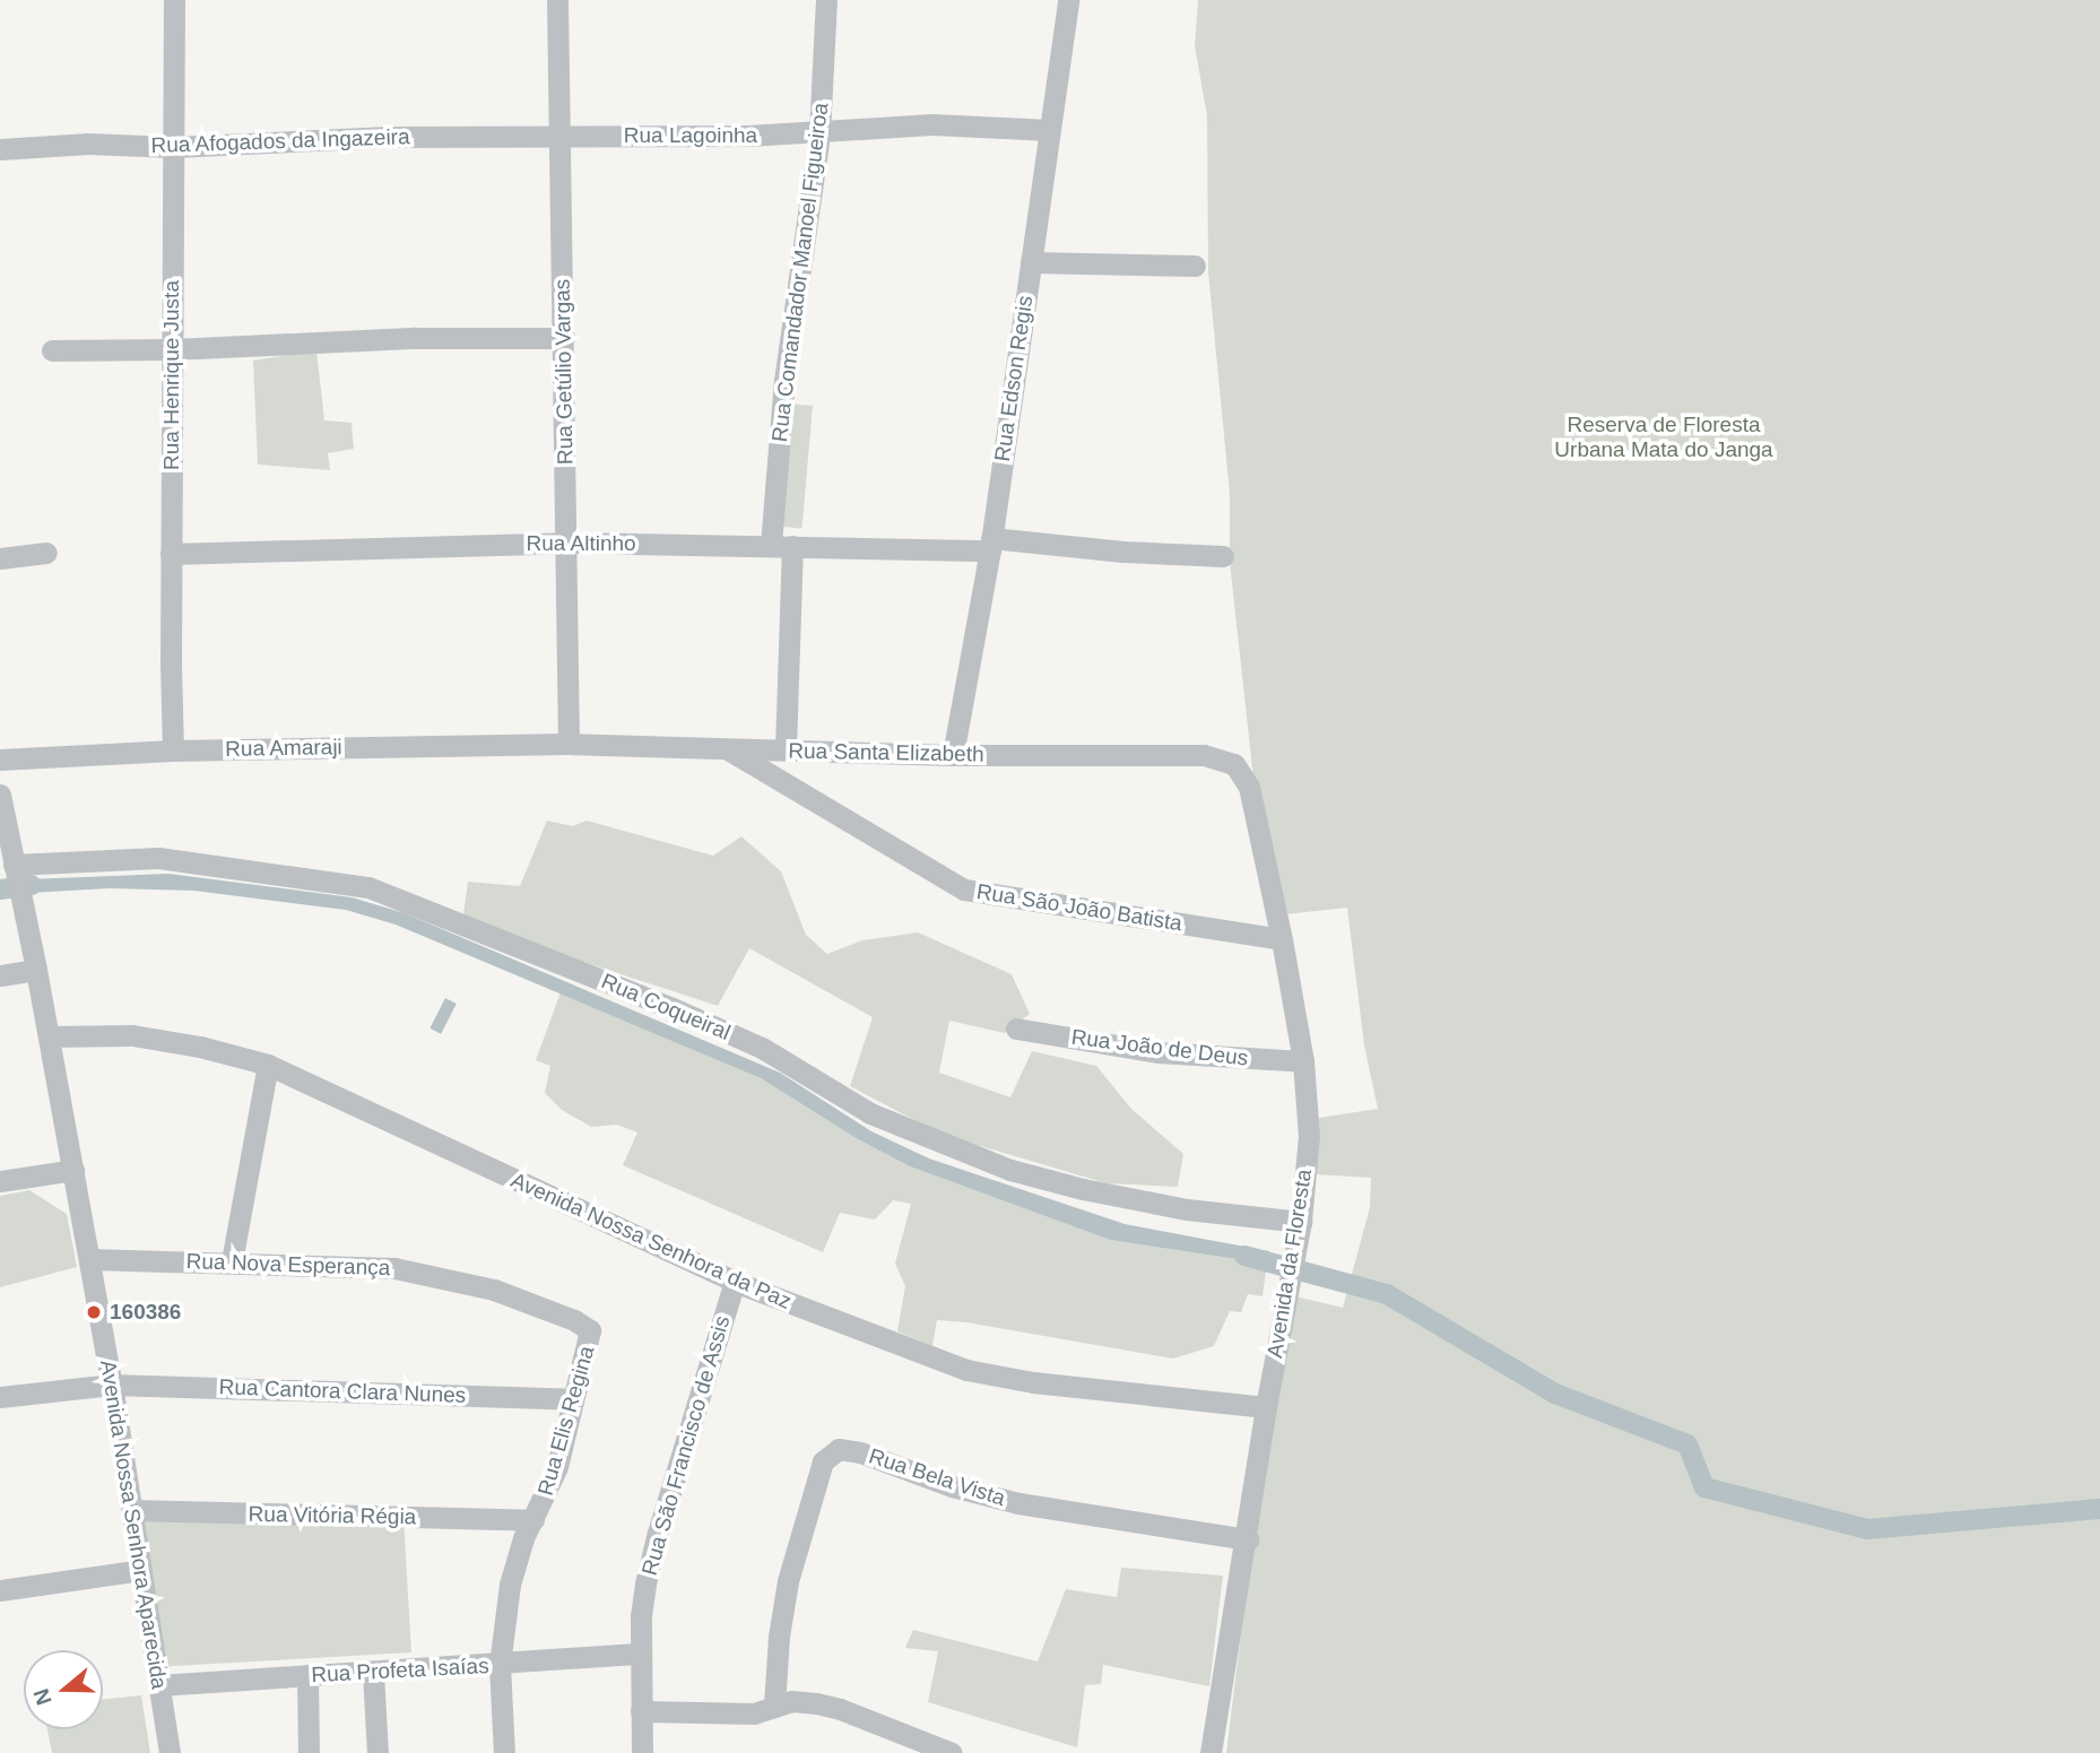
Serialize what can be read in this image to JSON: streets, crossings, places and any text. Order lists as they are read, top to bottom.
{
  "streets": {
    "street": [
      "Rua Lagoinha",
      "Rua Afogados da Ingazeira",
      "Rua Comandador Manoel Figueiroa",
      "Rua Getúlio Vargas",
      "Rua Henrique Justa",
      "Rua Edson Regis",
      "Rua Altinho",
      "Rua Amaraji",
      "Rua Santa Elizabeth",
      "Rua São João Batista",
      "Rua Coqueiral",
      "Rua João de Deus",
      "Avenida Nossa Senhora da Paz",
      "Avenida da Floresta",
      "Rua Nova Esperança",
      "Rua Cantora Clara Nunes",
      "Rua Elis Regina",
      "Rua São Francisco de Assis",
      "Rua Bela Vista",
      "Rua Vitória Régia",
      "Avenida Nossa Senhora Aparecida",
      "Rua Profeta Isaías"
    ]
  },
  "crossings": [
    ["Rua Lagoinha", "Rua Afogados da Ingazeira"],
    ["Rua Lagoinha", "Rua Comandador Manoel Figueiroa"],
    ["Rua Lagoinha", "Rua Getúlio Vargas"],
    ["Rua Lagoinha", "Rua Edson Regis"],
    ["Rua Afogados da Ingazeira", "Rua Getúlio Vargas"],
    ["Rua Afogados da Ingazeira", "Rua Henrique Justa"],
    ["Rua Comandador Manoel Figueiroa", "Rua Altinho"],
    ["Rua Comandador Manoel Figueiroa", "Rua Santa Elizabeth"],
    ["Rua Getúlio Vargas", "Rua Altinho"],
    ["Rua Getúlio Vargas", "Rua Amaraji"],
    ["Rua Getúlio Vargas", "Rua Santa Elizabeth"],
    ["Rua Henrique Justa", "Rua Altinho"],
    ["Rua Henrique Justa", "Rua Amaraji"],
    ["Rua Edson Regis", "Rua Altinho"],
    ["Rua Edson Regis", "Rua Santa Elizabeth"],
    ["Rua Amaraji", "Rua Santa Elizabeth"],
    ["Rua Santa Elizabeth", "Rua São João Batista"],
    ["Rua Santa Elizabeth", "Avenida da Floresta"],
    ["Rua São João Batista", "Avenida da Floresta"],
    ["Rua Coqueiral", "Avenida da Floresta"],
    ["Rua Coqueiral", "Avenida Nossa Senhora Aparecida"],
    ["Rua João de Deus", "Avenida da Floresta"],
    ["Avenida Nossa Senhora da Paz", "Avenida da Floresta"],
    ["Avenida Nossa Senhora da Paz", "Rua São Francisco de Assis"],
    ["Avenida Nossa Senhora da Paz", "Avenida Nossa Senhora Aparecida"],
    ["Avenida da Floresta", "Rua Bela Vista"],
    ["Rua Nova Esperança", "Rua Elis Regina"],
    ["Rua Nova Esperança", "Avenida Nossa Senhora Aparecida"],
    ["Rua Cantora Clara Nunes", "Rua Elis Regina"],
    ["Rua Cantora Clara Nunes", "Avenida Nossa Senhora Aparecida"],
    ["Rua Elis Regina", "Rua Vitória Régia"],
    ["Rua Elis Regina", "Rua Profeta Isaías"],
    ["Rua São Francisco de Assis", "Rua Profeta Isaías"],
    ["Rua Vitória Régia", "Avenida Nossa Senhora Aparecida"],
    ["Avenida Nossa Senhora Aparecida", "Rua Profeta Isaías"]
  ],
  "parks": ["Reserva de Floresta Urbana Mata do Janga"],
  "places": ["160386"],
  "north": "left"
}
